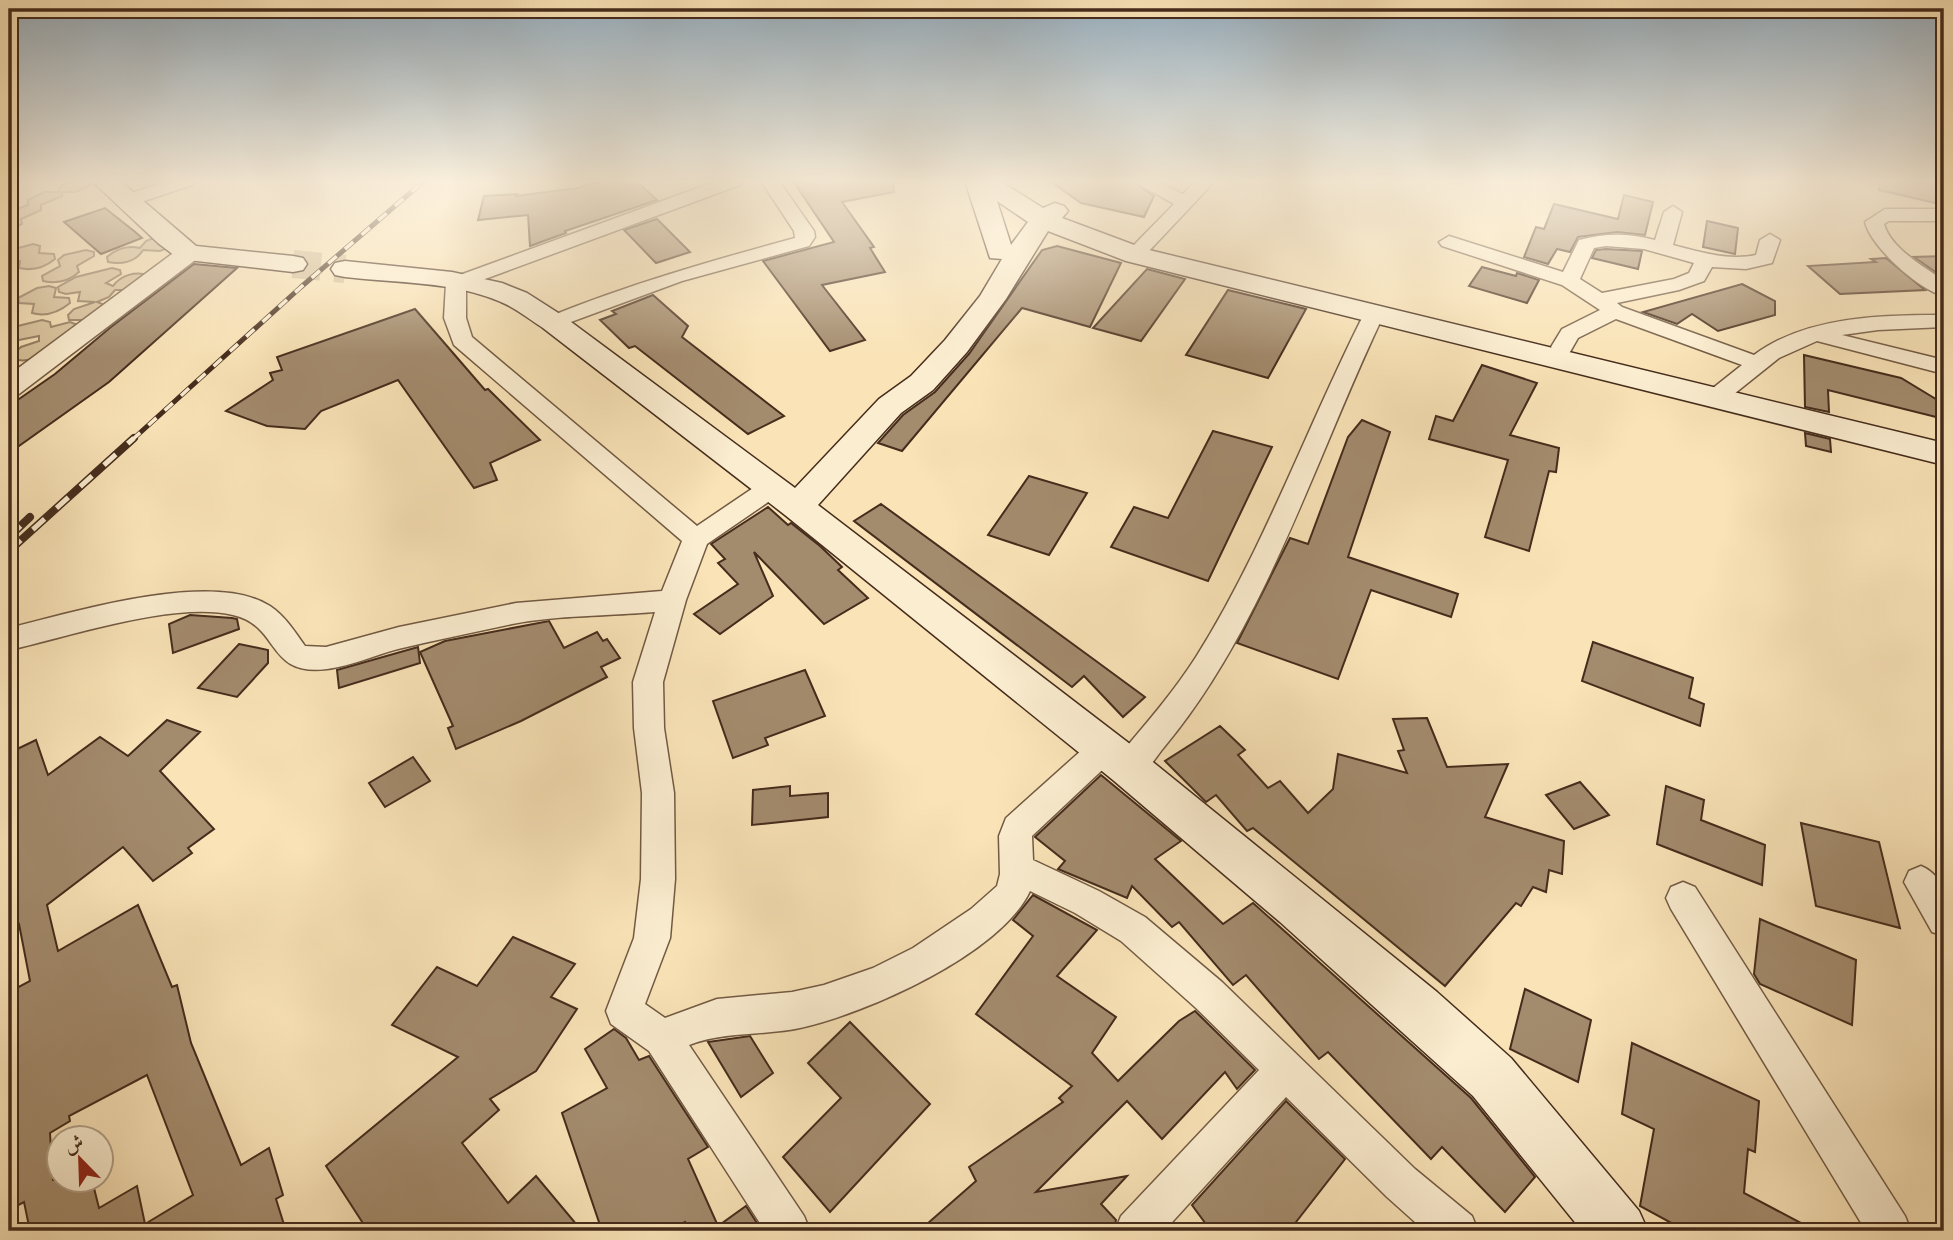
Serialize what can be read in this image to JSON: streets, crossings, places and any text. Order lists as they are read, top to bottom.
{
  "north": "top left"
}
